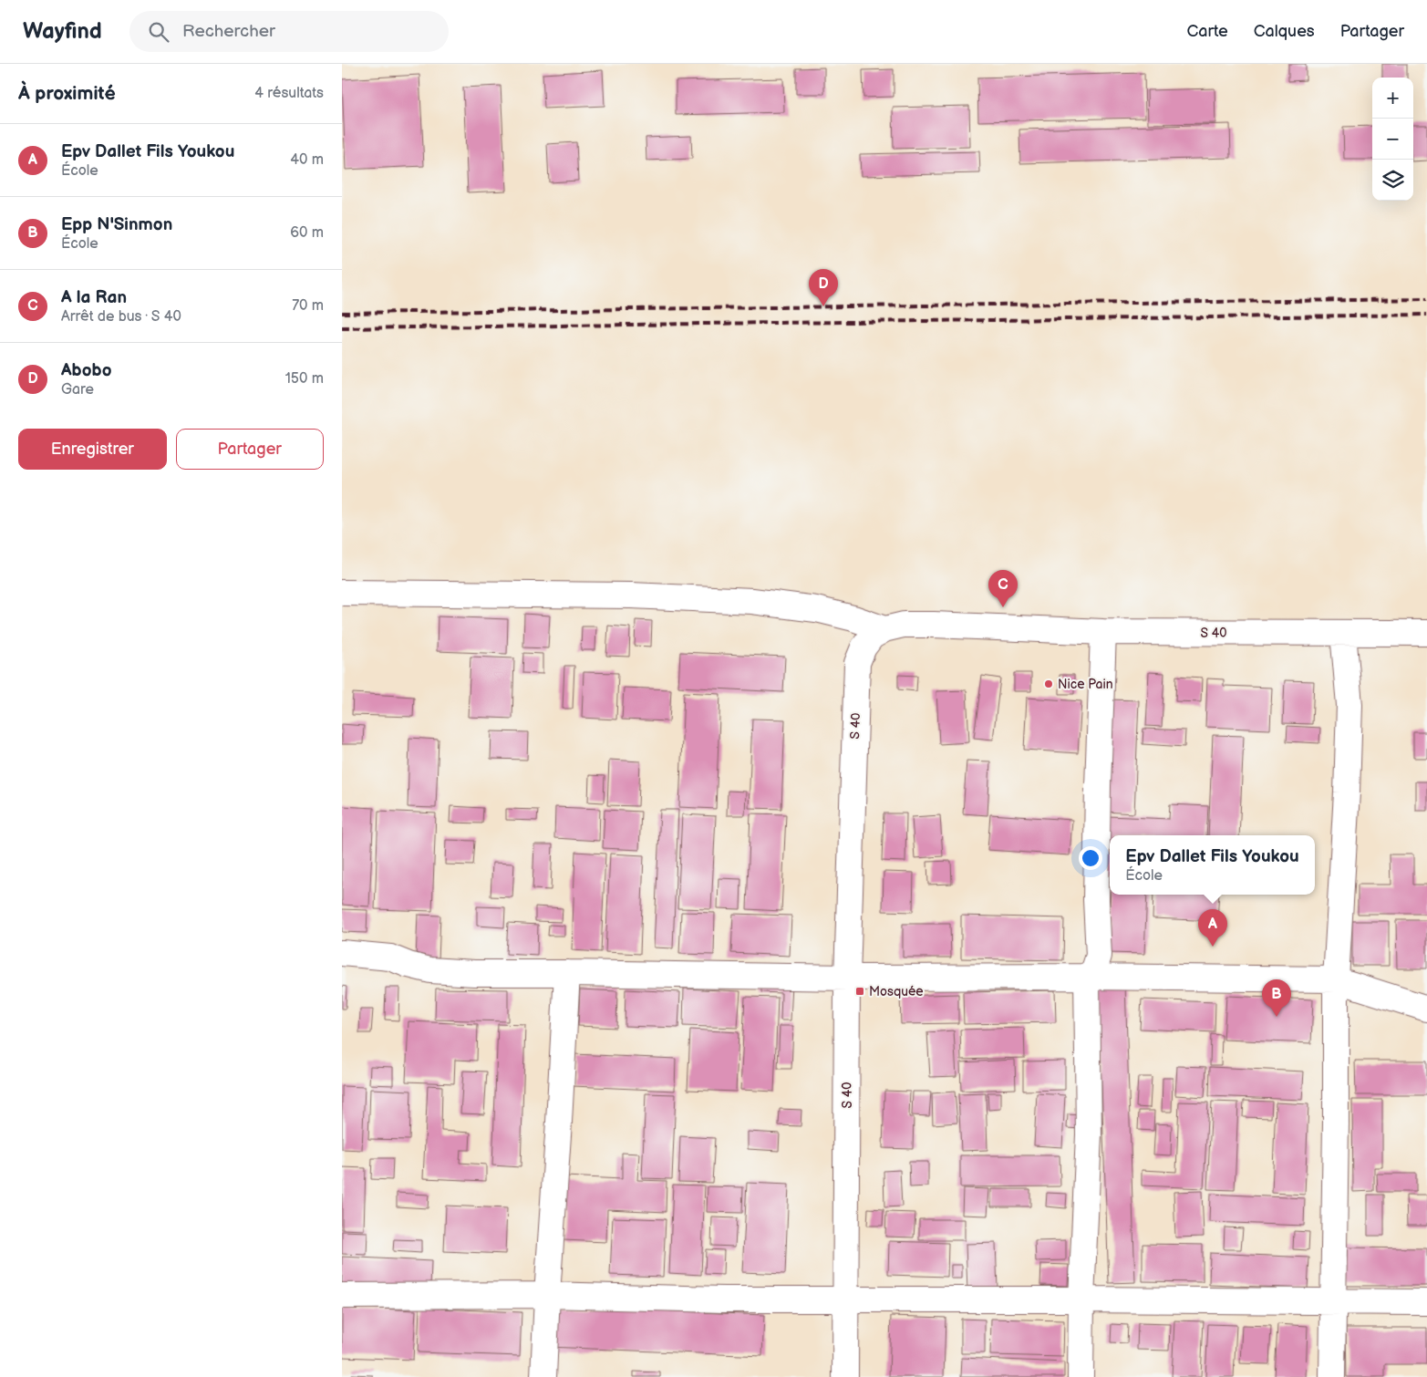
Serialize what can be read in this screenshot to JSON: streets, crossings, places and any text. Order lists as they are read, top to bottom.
{
  "streets": {
    "street": ["S 40"]
  },
  "places": {
    "other": ["Nice Pain"],
    "transit": ["Mosquée"]
  },
  "page": {
    "header": "Wayfind",
    "search": "Rechercher",
    "nav": ["Carte", "Calques", "Partager"],
    "heading": ["À proximité", "4 résultats"],
    "map_buttons": ["+", "−"],
    "list": [
      {
        "mark": "A",
        "name": "Epv Dallet Fils Youkou",
        "note": "École",
        "value": "40 m"
      },
      {
        "mark": "B",
        "name": "Epp N'Sinmon",
        "note": "École",
        "value": "60 m"
      },
      {
        "mark": "C",
        "name": "A la Ran",
        "note": "Arrêt de bus · S 40",
        "value": "70 m"
      },
      {
        "mark": "D",
        "name": "Abobo",
        "note": "Gare",
        "value": "150 m"
      }
    ],
    "pins": [
      "D",
      "C",
      "A",
      "B"
    ],
    "buttons": ["Enregistrer", "Partager"],
    "popup": ["Epv Dallet Fils Youkou", "École"]
  }
}
